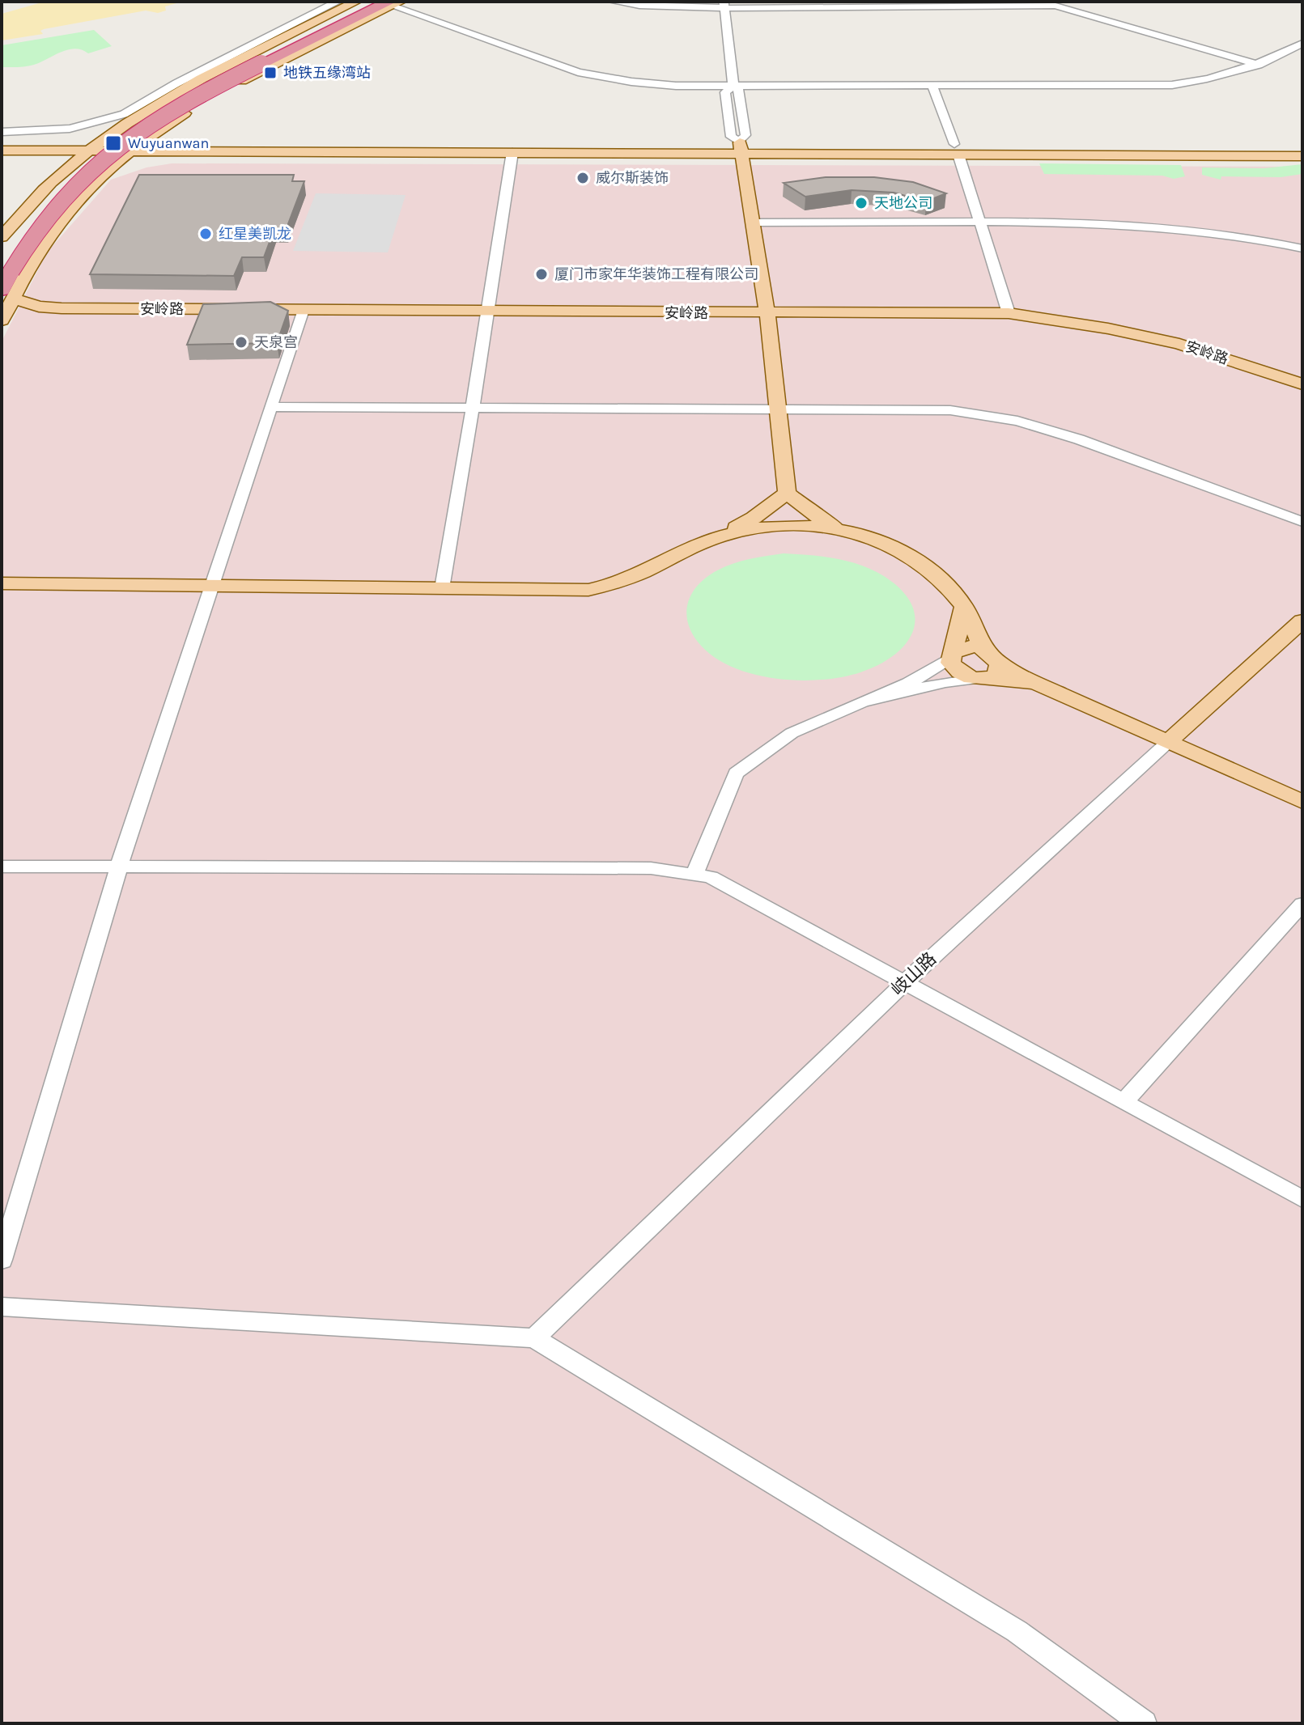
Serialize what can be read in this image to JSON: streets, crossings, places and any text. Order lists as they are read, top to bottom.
{
  "streets": {
    "main road": ["安岭路", "岐山路"]
  },
  "places": {
    "transit": ["地铁五缘湾站", "Wuyuanwan"],
    "other": [
      "威尔斯装饰",
      "天地公司",
      "红星美凯龙",
      "厦门市家年华装饰工程有限公司",
      "天泉宫"
    ]
  }
}
